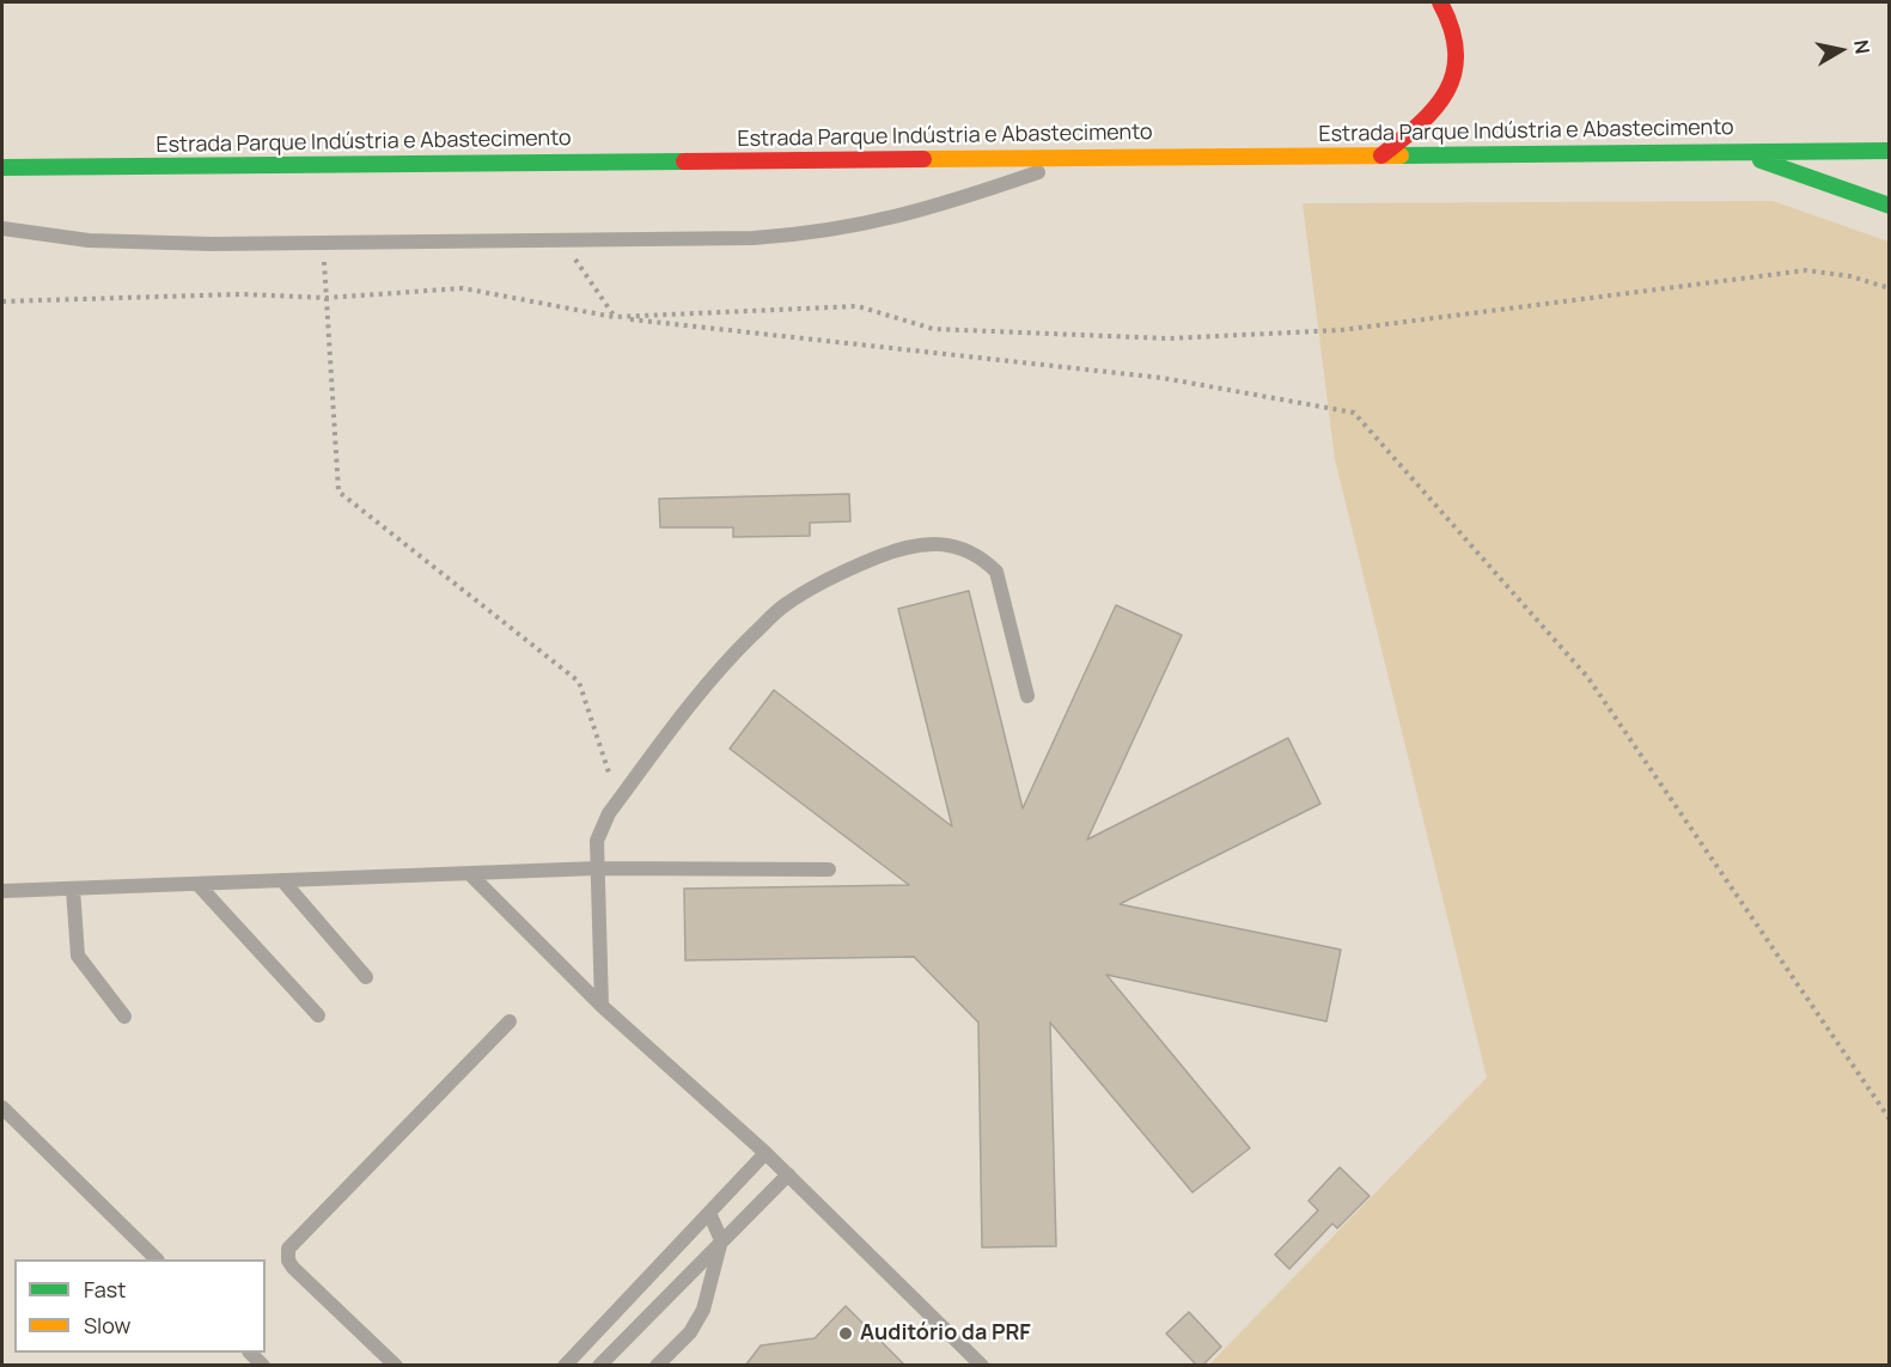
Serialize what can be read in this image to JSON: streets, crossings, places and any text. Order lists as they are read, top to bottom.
{
  "streets": {
    "highway": ["Estrada Parque Indústria e Abastecimento"]
  },
  "places": ["Auditório da PRF"],
  "legend": ["Fast", "Slow"],
  "north": "right"
}
